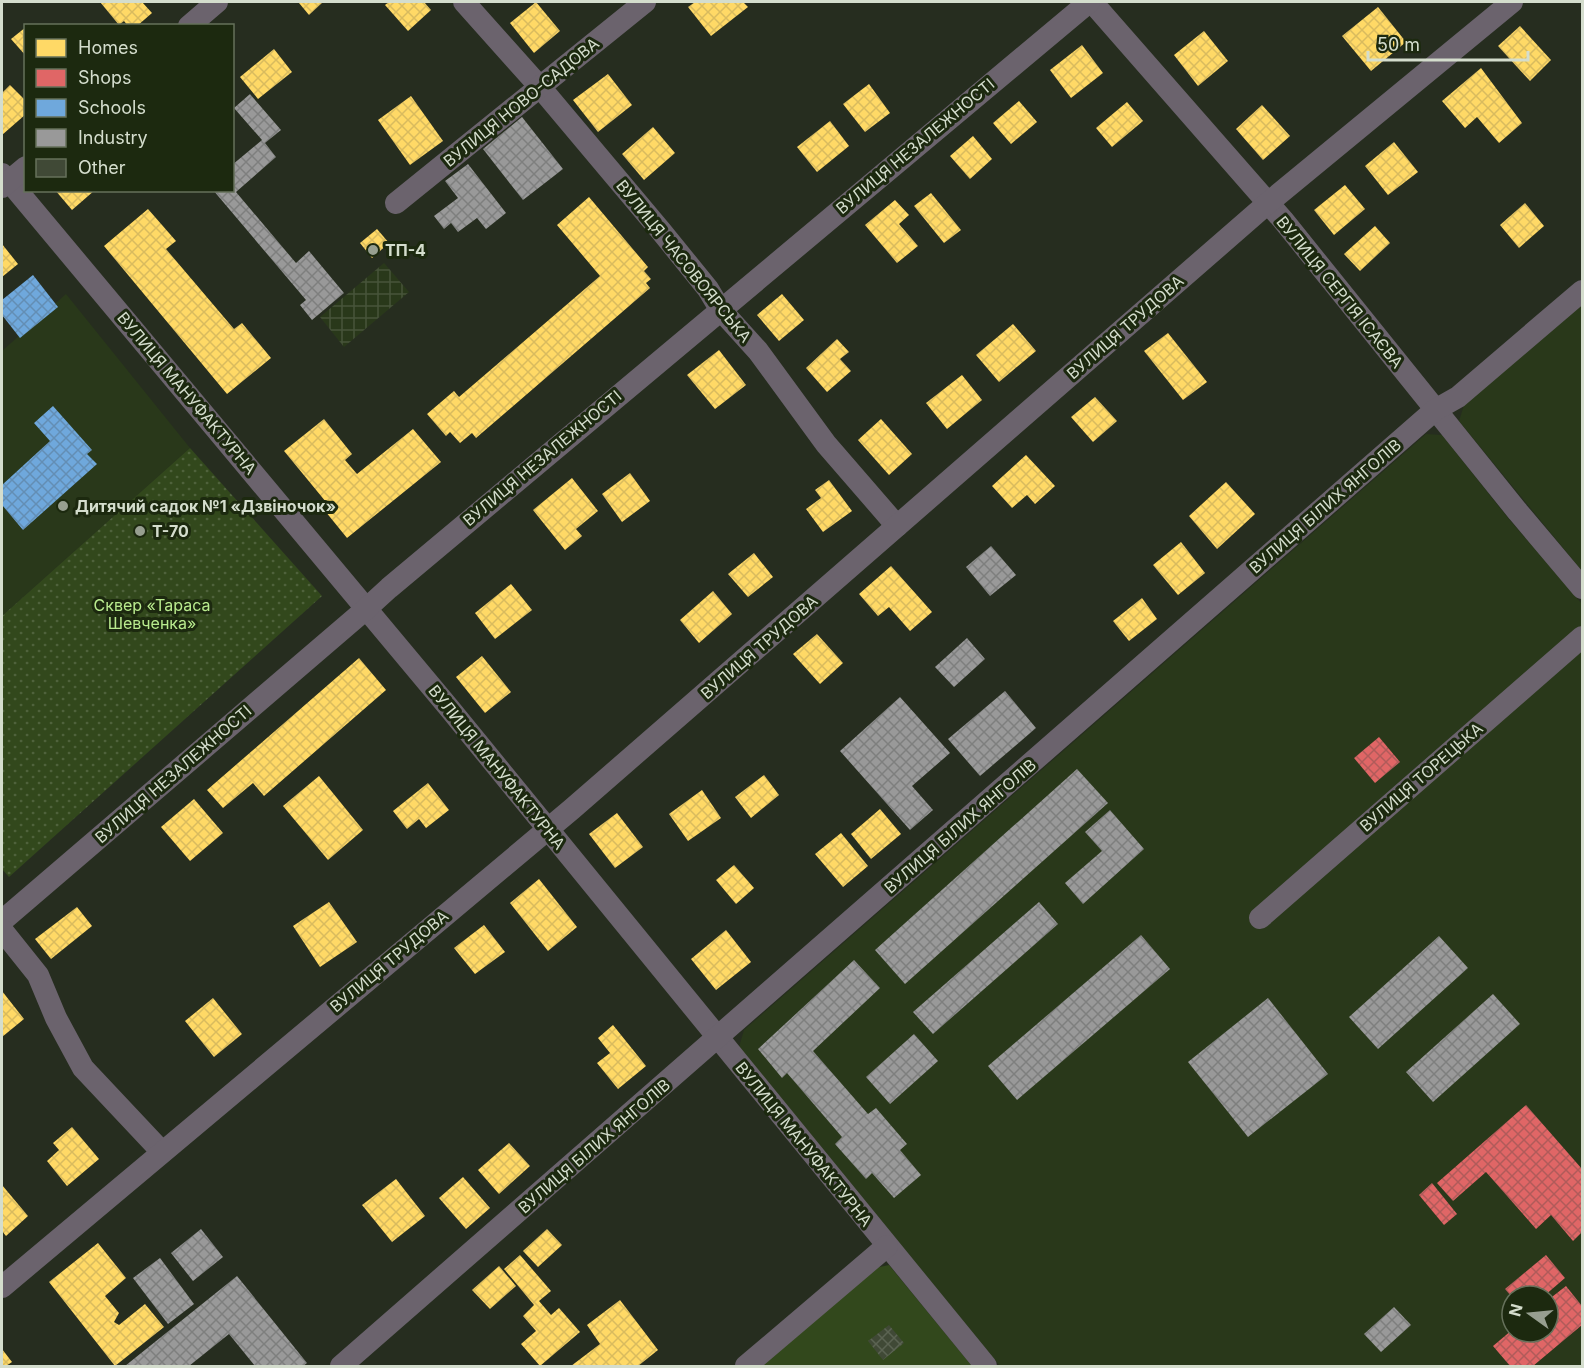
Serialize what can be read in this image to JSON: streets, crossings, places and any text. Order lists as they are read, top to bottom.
{
  "streets": {
    "street": [
      "ВУЛИЦЯ НОВО-САДОВА",
      "ВУЛИЦЯ НЕЗАЛЕЖНОСТІ",
      "ВУЛИЦЯ ЧАСОВОЯРСЬКА",
      "ВУЛИЦЯ СЕРГІЯ ІСАЄВА",
      "ВУЛИЦЯ ТРУДОВА",
      "ВУЛИЦЯ МАНУФАКТУРНА",
      "ВУЛИЦЯ БІЛИХ ЯНГОЛІВ",
      "ВУЛИЦЯ ТОРЕЦЬКА"
    ]
  },
  "crossings": [
    ["ВУЛИЦЯ НОВО-САДОВА", "ВУЛИЦЯ ЧАСОВОЯРСЬКА"],
    ["ВУЛИЦЯ НЕЗАЛЕЖНОСТІ", "ВУЛИЦЯ ЧАСОВОЯРСЬКА"],
    ["ВУЛИЦЯ НЕЗАЛЕЖНОСТІ", "ВУЛИЦЯ СЕРГІЯ ІСАЄВА"],
    ["ВУЛИЦЯ НЕЗАЛЕЖНОСТІ", "ВУЛИЦЯ МАНУФАКТУРНА"],
    ["ВУЛИЦЯ ЧАСОВОЯРСЬКА", "ВУЛИЦЯ ТРУДОВА"],
    ["ВУЛИЦЯ СЕРГІЯ ІСАЄВА", "ВУЛИЦЯ ТРУДОВА"],
    ["ВУЛИЦЯ СЕРГІЯ ІСАЄВА", "ВУЛИЦЯ БІЛИХ ЯНГОЛІВ"],
    ["ВУЛИЦЯ ТРУДОВА", "ВУЛИЦЯ МАНУФАКТУРНА"],
    ["ВУЛИЦЯ МАНУФАКТУРНА", "ВУЛИЦЯ БІЛИХ ЯНГОЛІВ"]
  ],
  "parks": ["Сквер «Тараса Шевченка»"],
  "places": ["ТП-4", "Дитячий садок №1 «Дзвіночок»", "Т-70"],
  "legend": [
    "Homes",
    "Shops",
    "Schools",
    "Industry",
    "Other"
  ],
  "scale_bar": "50 m",
  "north": "left"
}
